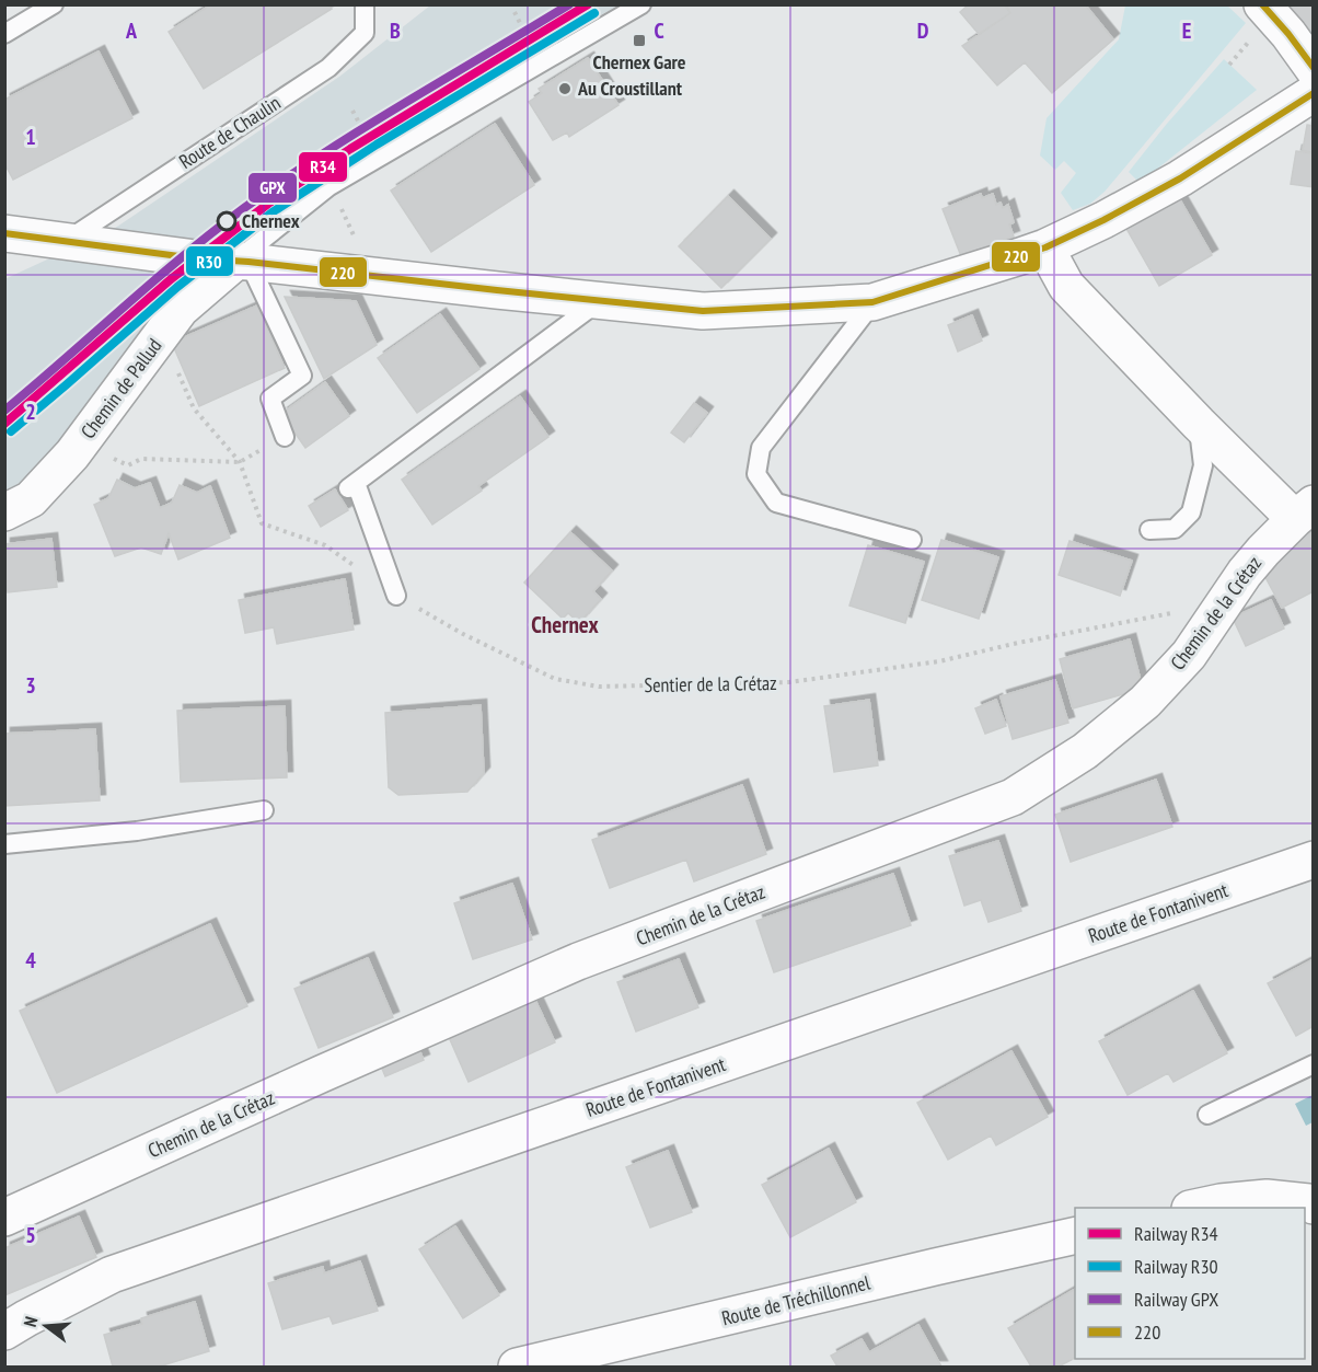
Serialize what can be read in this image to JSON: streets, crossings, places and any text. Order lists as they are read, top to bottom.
{
  "streets": {
    "street": [
      "Chemin de Pallud",
      "Chemin de la Crétaz",
      "Route de Fontanivent",
      "Route de Tréchillonnel"
    ],
    "lane": ["Route de Chaulin"],
    "path": ["Sentier de la Crétaz"]
  },
  "districts": ["Chernex"],
  "places": {
    "transit": ["Chernex Gare"],
    "other": ["Au Croustillant", "Chernex"]
  },
  "lines": [
    "rail line R34",
    "rail line GPX",
    "transit line 220",
    "rail line R30"
  ],
  "legend": [
    "Railway R34",
    "Railway R30",
    "Railway GPX",
    "220"
  ],
  "north": "left",
  "grid": {
    "columns": [
      "A",
      "B",
      "C",
      "D",
      "E"
    ],
    "rows": [
      "1",
      "2",
      "3",
      "4",
      "5"
    ]
  }
}
